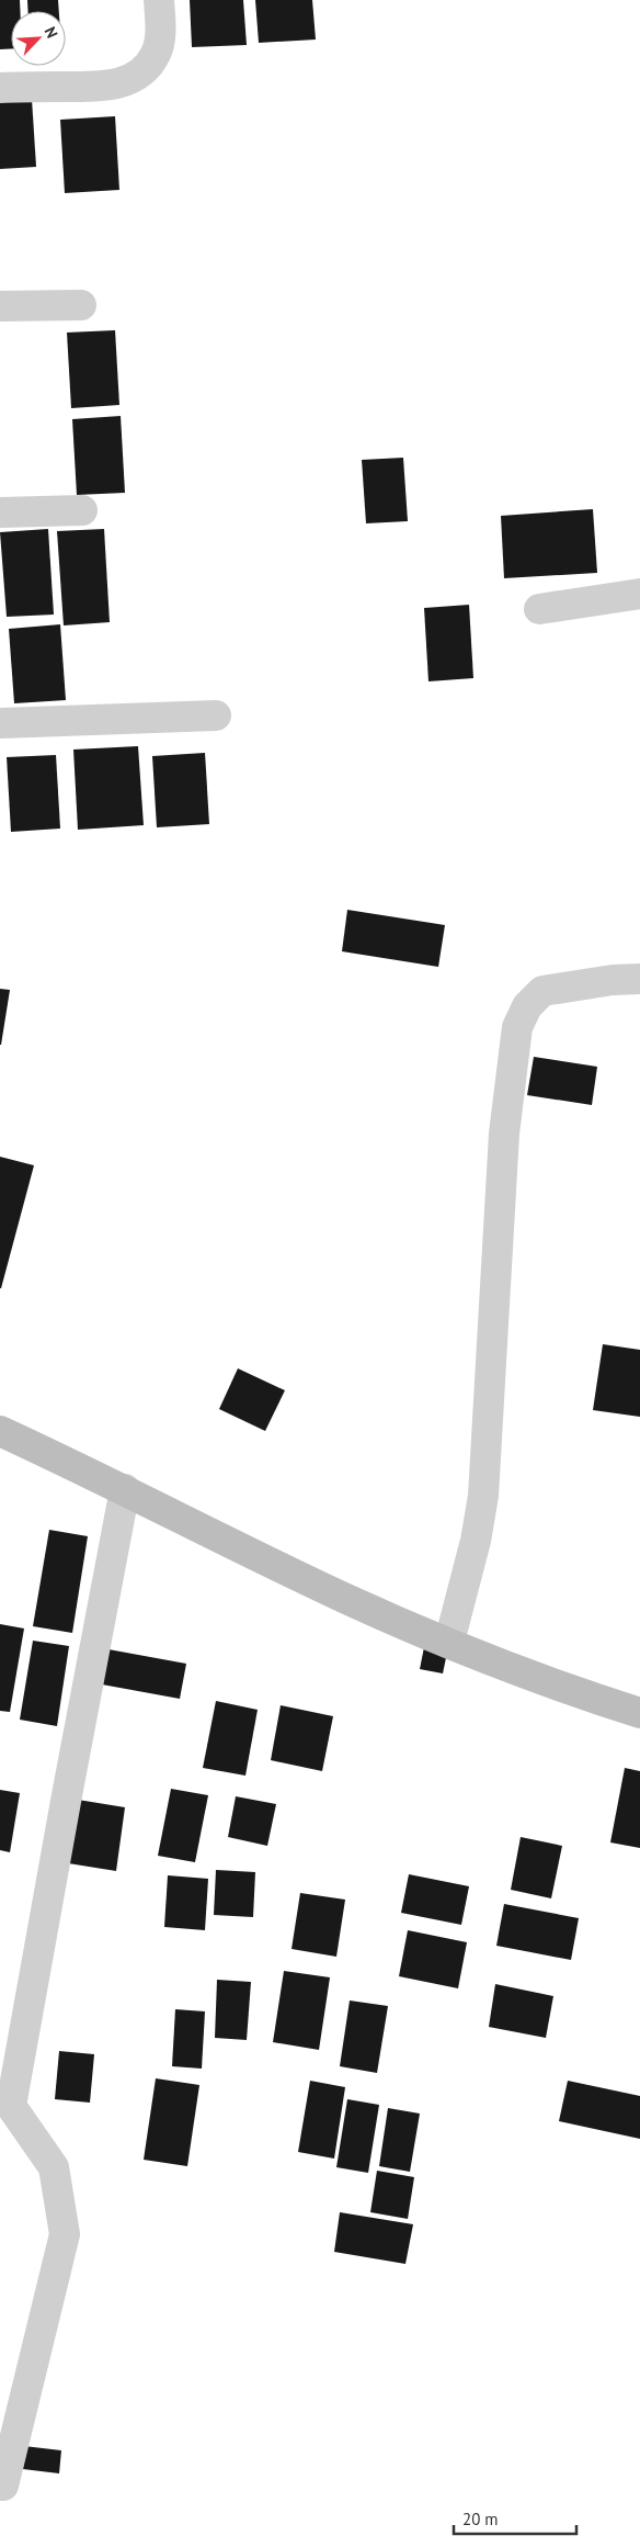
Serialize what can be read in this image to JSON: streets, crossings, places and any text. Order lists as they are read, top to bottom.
{
  "scale_bar": "20 m",
  "north": "top right"
}
